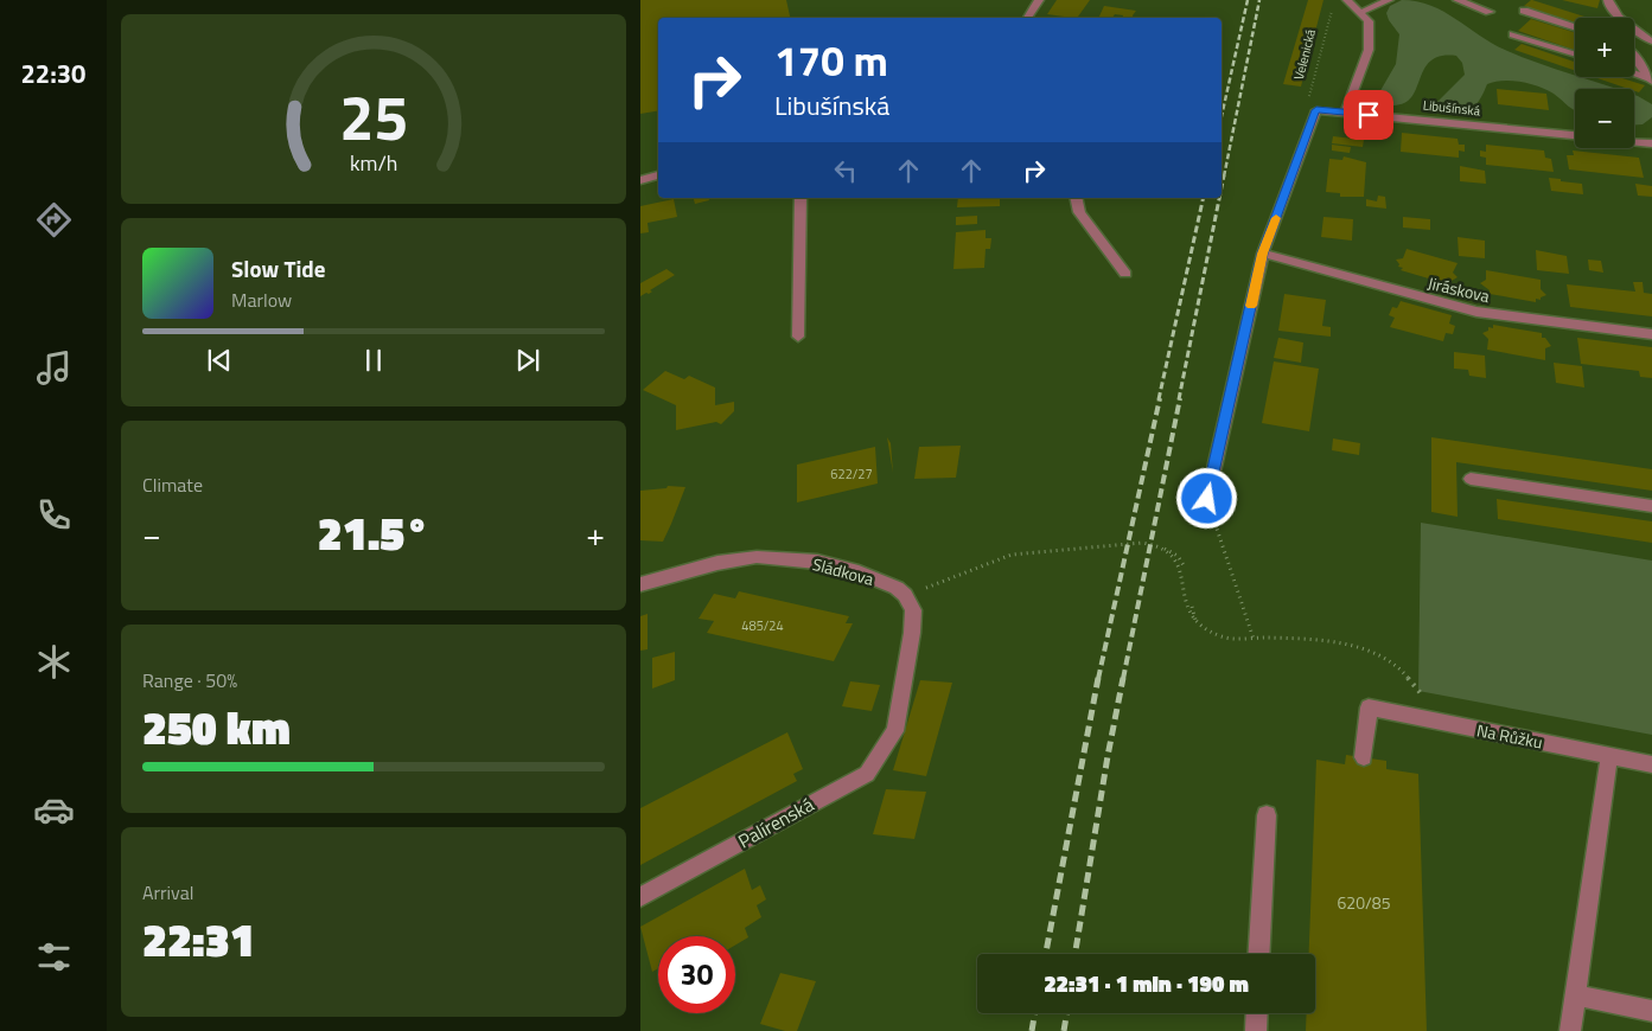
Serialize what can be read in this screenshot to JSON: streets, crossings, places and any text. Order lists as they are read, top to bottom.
{
  "streets": {
    "street": [
      "Libušínská",
      "Jiráskova",
      "Sládkova",
      "Na Růžku",
      "Palírenská"
    ],
    "path": ["Velenická"]
  },
  "crossings": [
    ["Velenická", "Libušínská"],
    ["Sládkova", "Palírenská"]
  ],
  "house_numbers": ["622/27", "485/24", "620/85"],
  "page": {
    "tabs": "22:30",
    "map_buttons": ["+", "−"],
    "turn": ["170 m", "Libušínská"],
    "song": ["Slow Tide", "Marlow"],
    "tile": [
      "Climate",
      ["Range · 50%", "250 km"],
      ["Arrival", "22:31"]
    ],
    "heat": ["−", "21.5°", "+"],
    "limit": "30",
    "trip": "22:31 · 1 min · 190 m",
    "gauge": ["25", "km/h"]
  }
}
